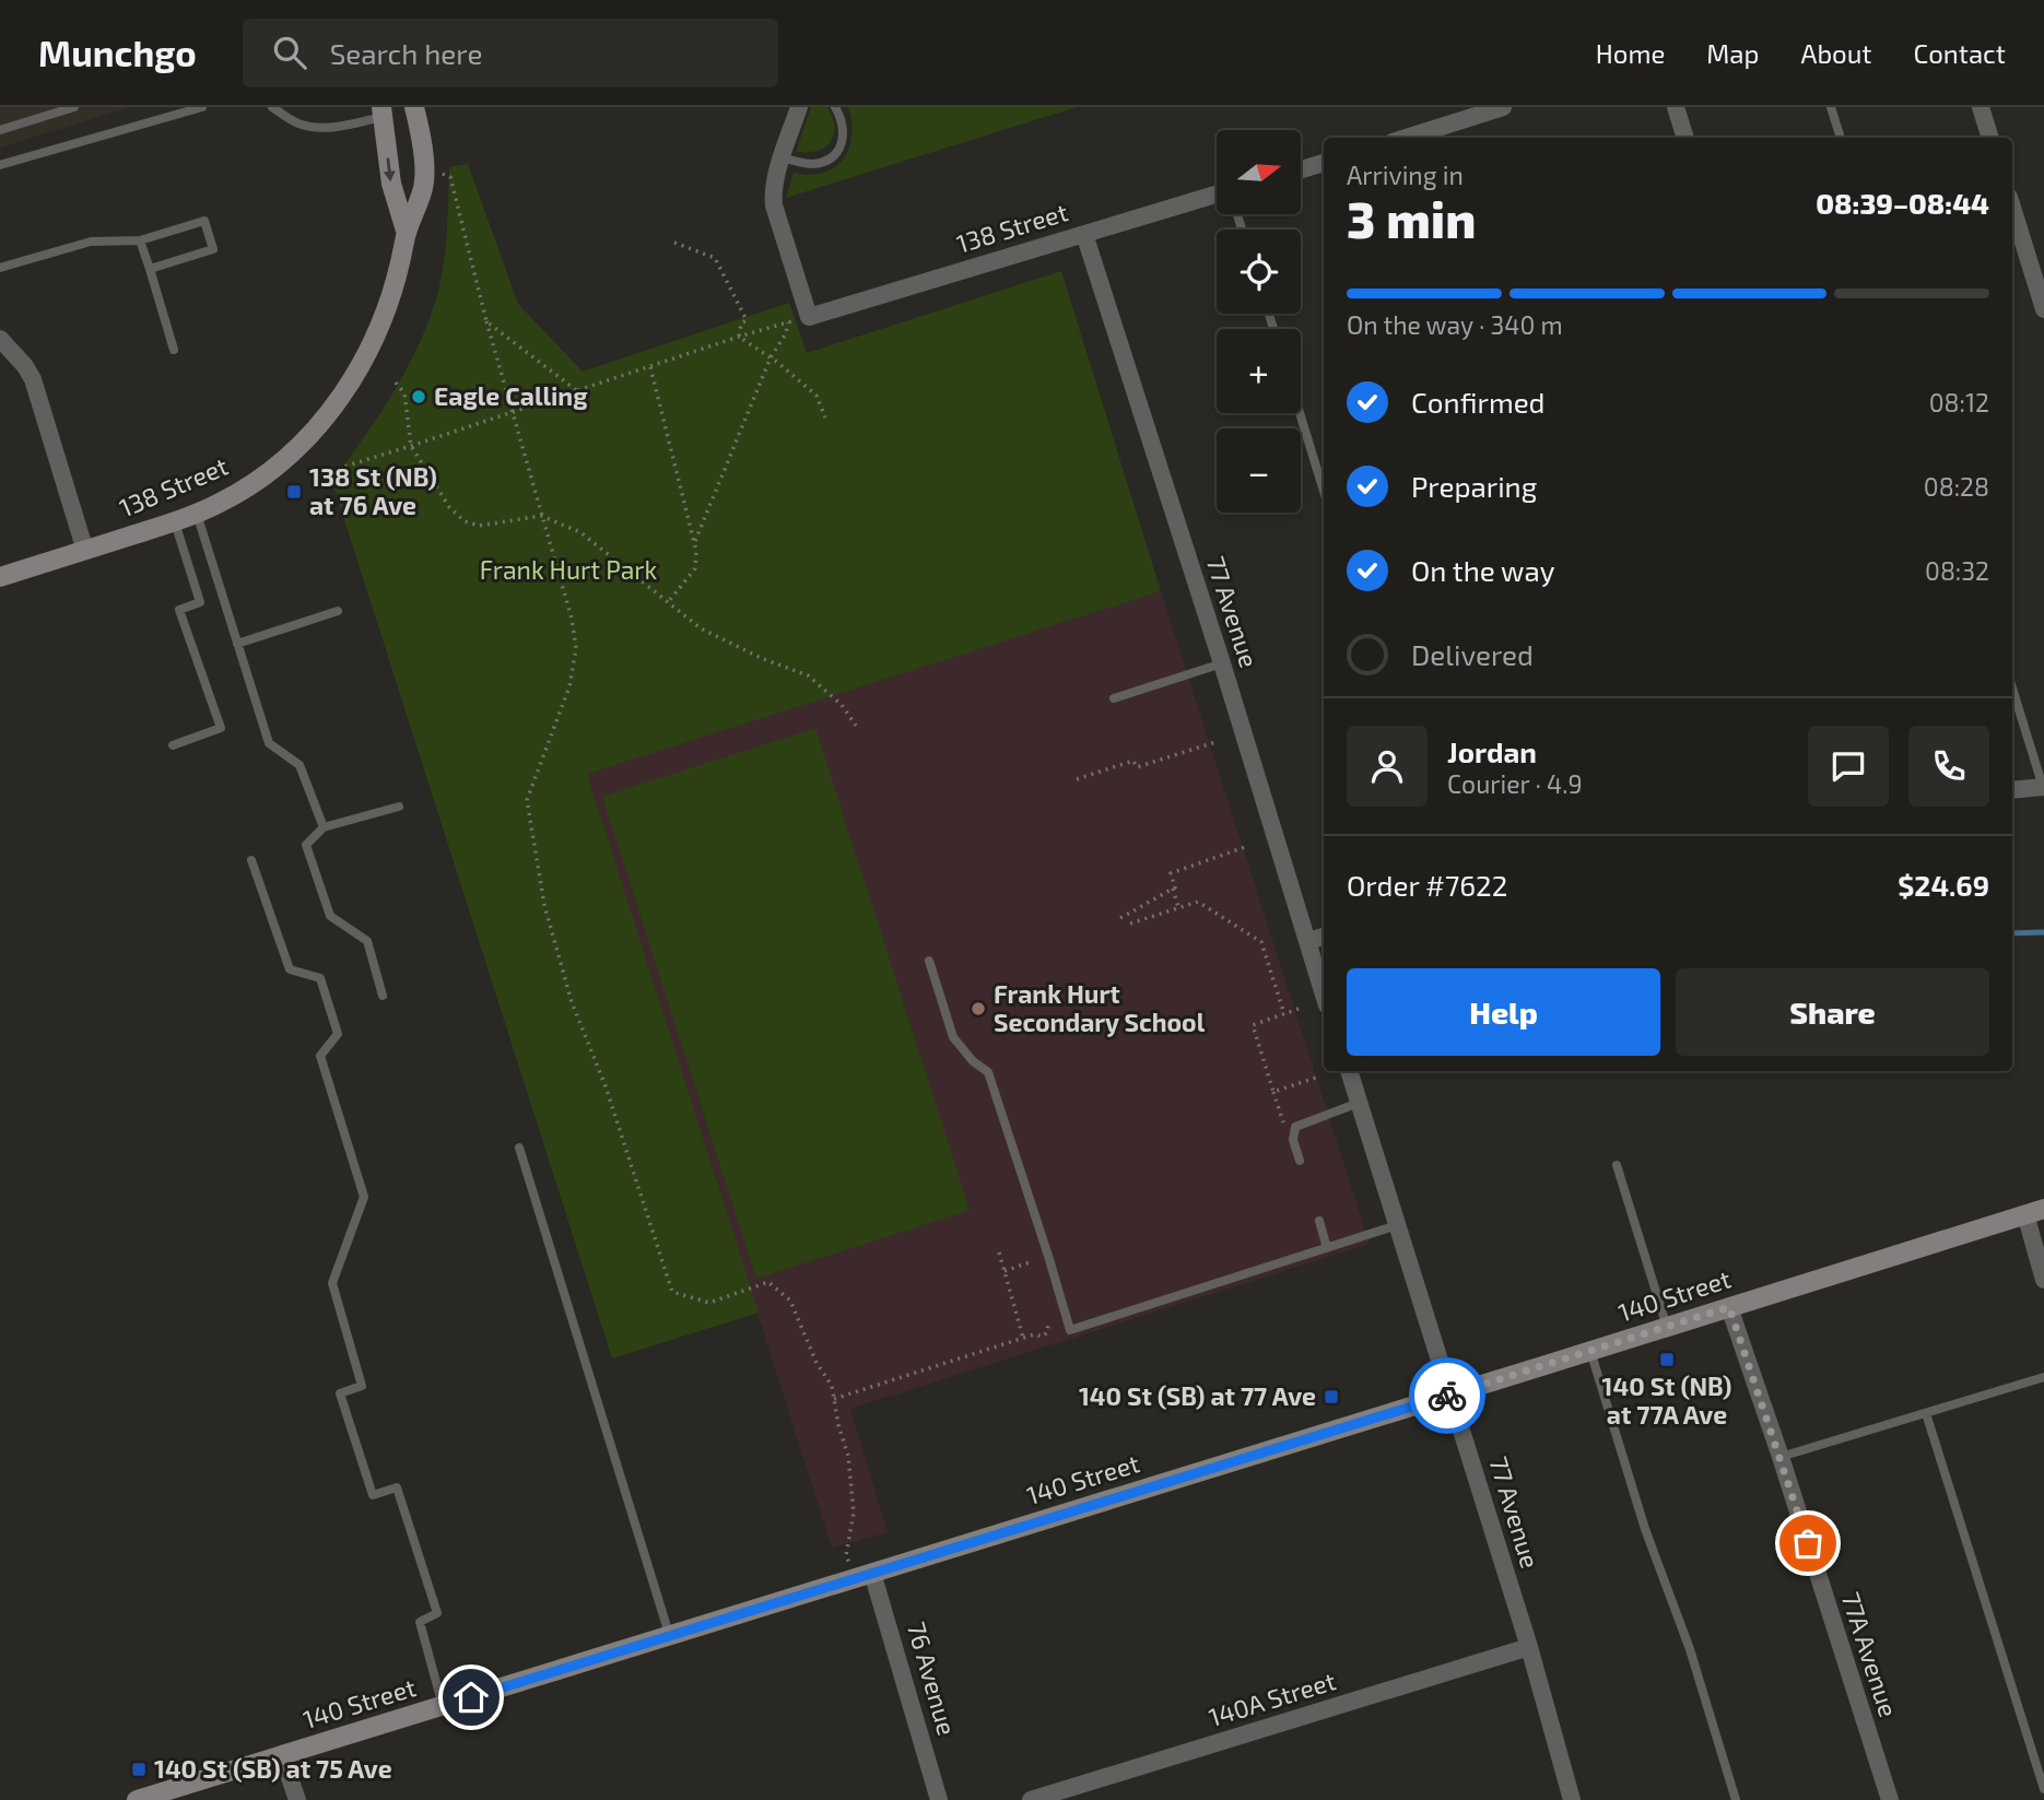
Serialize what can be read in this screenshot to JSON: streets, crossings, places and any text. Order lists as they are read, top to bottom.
{
  "streets": {
    "main road": ["138 Street", "140 Street"],
    "street": [
      "77 Avenue",
      "77A Avenue",
      "76 Avenue",
      "140A Street"
    ]
  },
  "crossings": [
    ["138 Street", "77 Avenue"],
    ["77 Avenue", "140 Street"],
    ["77 Avenue", "140A Street"],
    ["140 Street", "77A Avenue"],
    ["140 Street", "76 Avenue"]
  ],
  "parks": ["Frank Hurt Park"],
  "places": {
    "other": ["Eagle Calling", "Frank Hurt Secondary School"],
    "transit": [
      "138 St (NB) at 76 Ave",
      "140 St (NB) at 77A Ave",
      "140 St (SB) at 77 Ave",
      "140 St (SB) at 75 Ave"
    ]
  },
  "north": "right",
  "page": {
    "header": "Munchgo",
    "search": "Search here",
    "nav": [
      "Home",
      "Map",
      "About",
      "Contact"
    ],
    "map_buttons": ["+", "−"],
    "heading": ["3 min", "Arriving in", "08:39–08:44"],
    "panel": [
      "Jordan",
      "Courier · 4.9",
      "Order #7622",
      "$24.69"
    ],
    "bar": "On the way · 340 m",
    "list": [
      ["Confirmed", "08:12"],
      ["Preparing", "08:28"],
      ["On the way", "08:32"],
      "Delivered"
    ],
    "buttons": ["Help", "Share"]
  }
}
